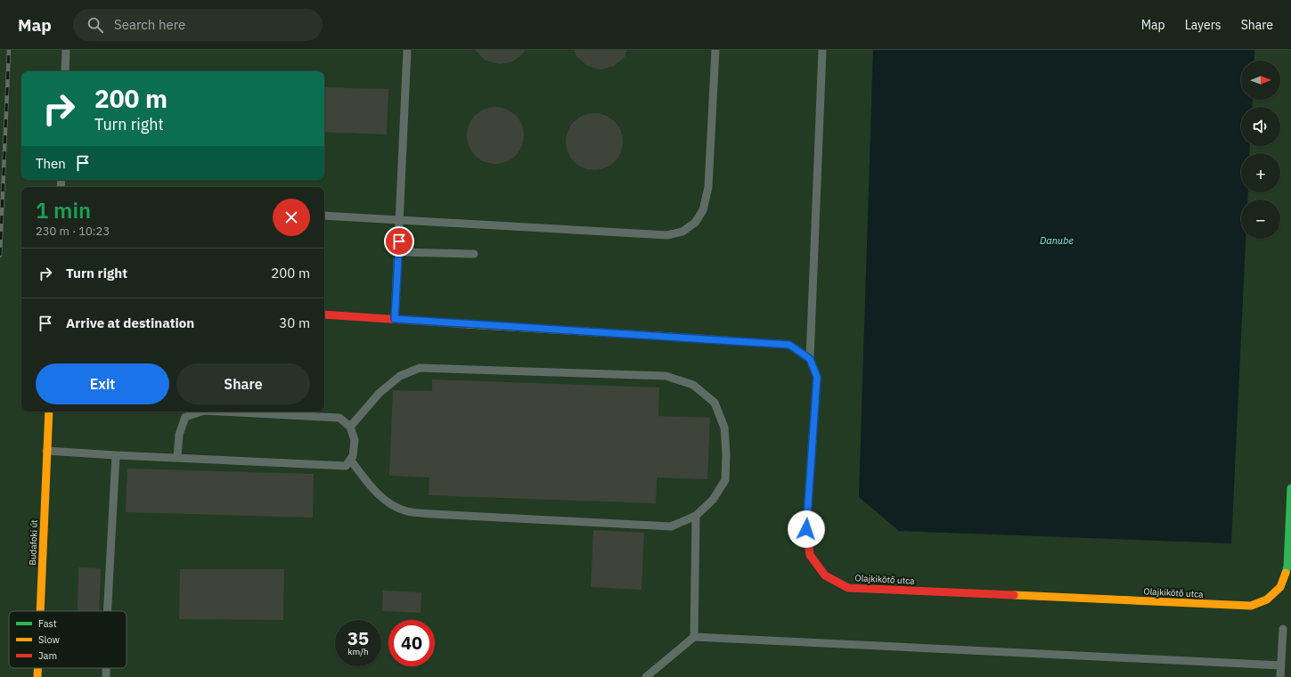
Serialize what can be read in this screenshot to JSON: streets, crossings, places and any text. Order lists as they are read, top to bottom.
{
  "streets": {
    "street": ["Budafoki út", "Olajkikötő utca"]
  },
  "water": ["Danube"],
  "legend": ["Fast", "Slow", "Jam"],
  "north": "right",
  "page": {
    "header": "Map",
    "search": "Search here",
    "nav": ["Map", "Layers", "Share"],
    "map_buttons": ["+", "−"],
    "turn": ["200 m", "Turn right"],
    "then": "Then",
    "heading": ["1 min", "230 m · 10:23"],
    "list": [
      {
        "name": "Turn right",
        "value": "200 m"
      },
      {
        "name": "Arrive at destination",
        "value": "30 m"
      }
    ],
    "buttons": ["Exit", "Share"],
    "speed": "35 km/h",
    "limit": "40"
  }
}
